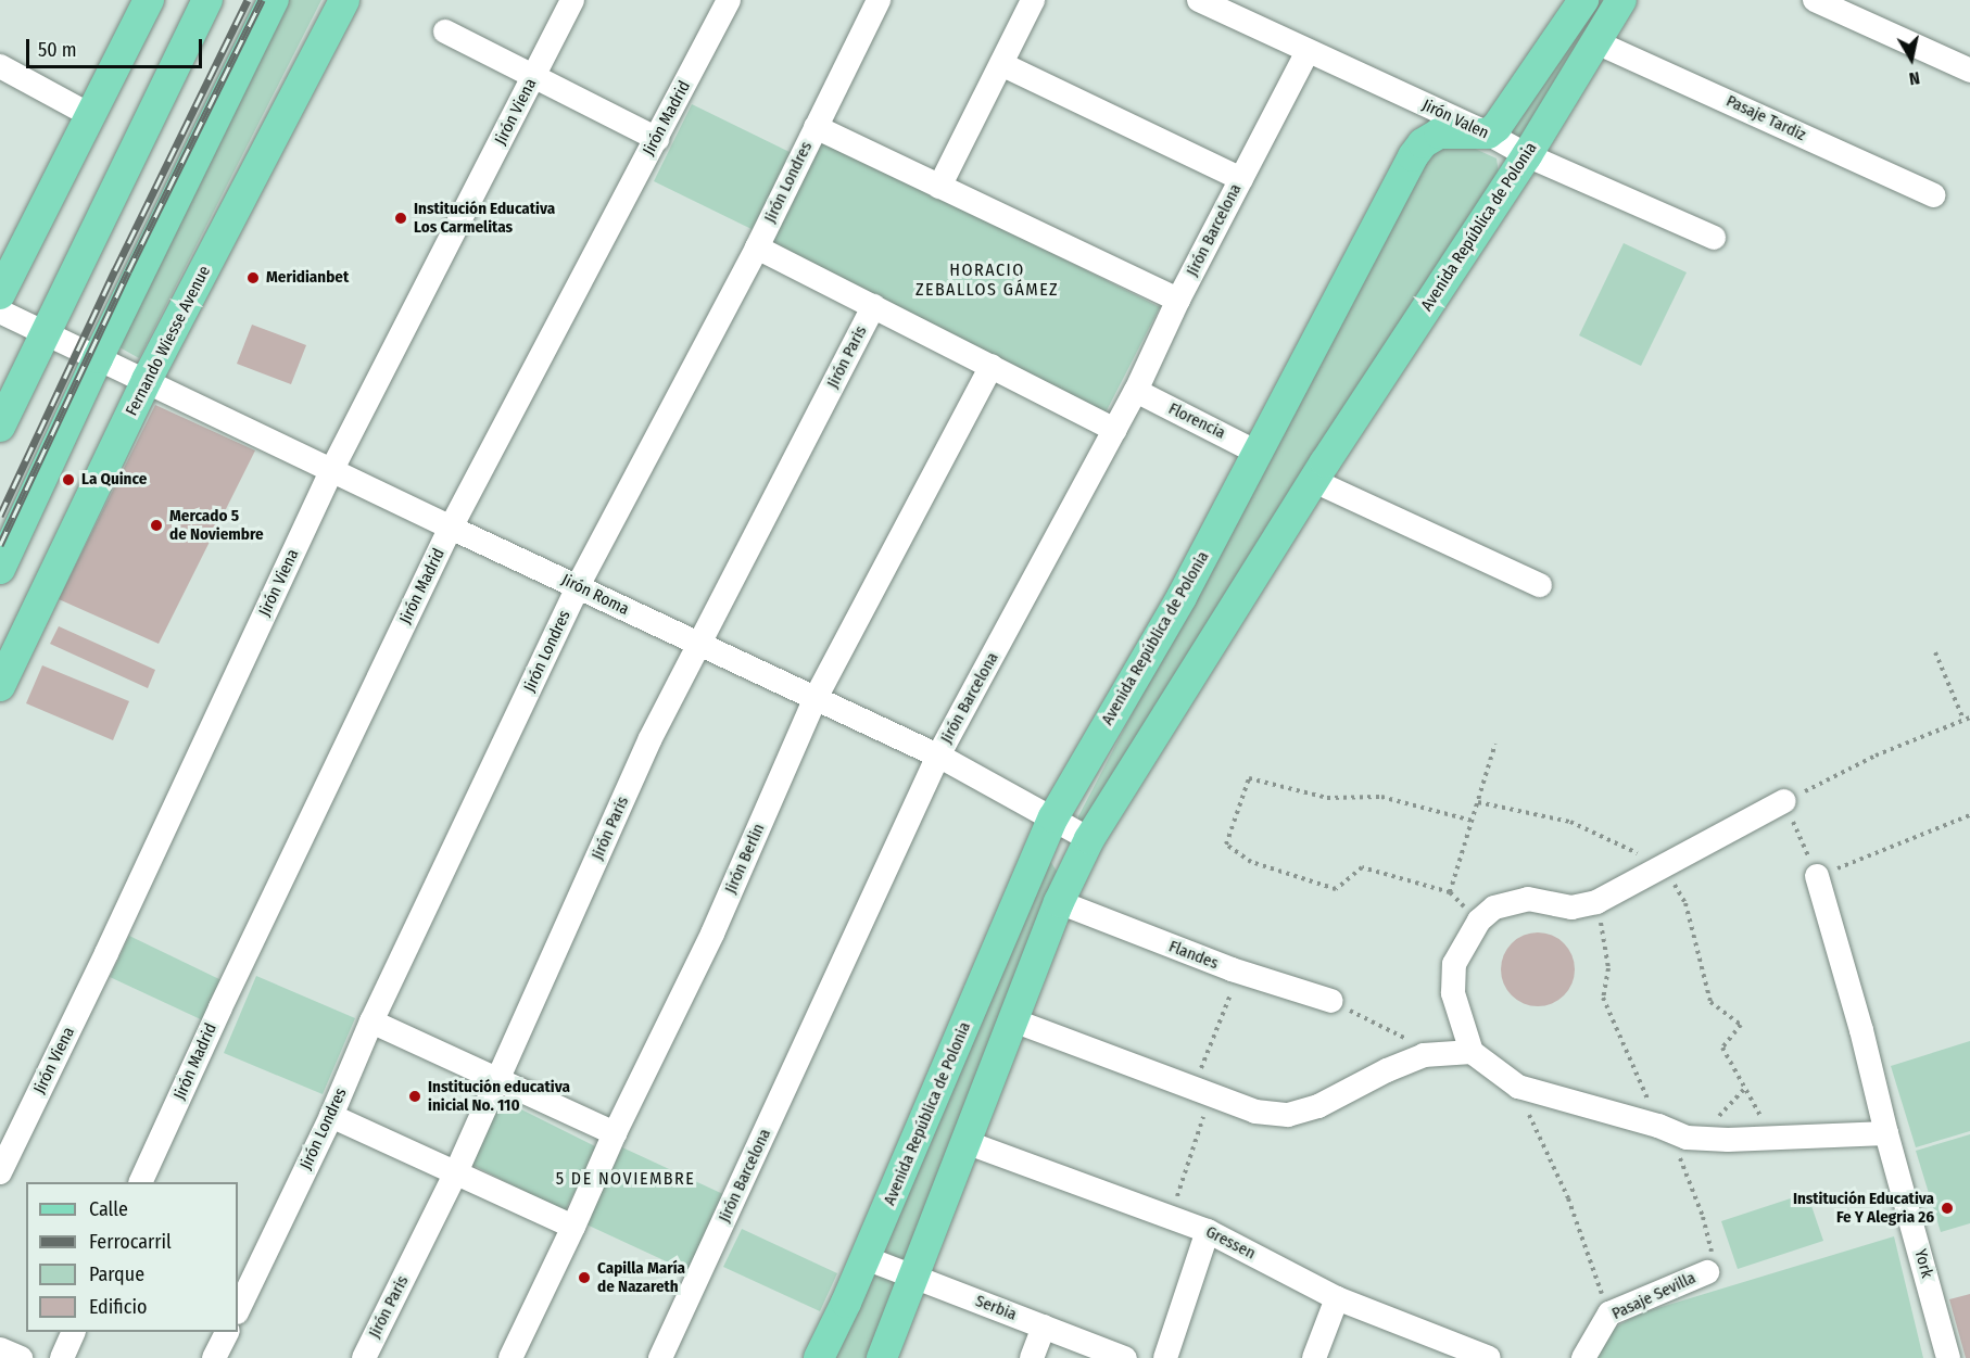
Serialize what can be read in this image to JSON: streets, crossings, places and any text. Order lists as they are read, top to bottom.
{
  "streets": {
    "main road": ["Avenida República de Polonia", "Fernando Wiesse Avenue"],
    "street": [
      "Jirón Viena",
      "Jirón Madrid",
      "Pasaje Tardiz",
      "Jirón Valen",
      "Jirón Londres",
      "Jirón Barcelona",
      "Jirón Paris",
      "Florencia",
      "Jirón Roma",
      "Jirón Berlin",
      "Flandes",
      "Gressen",
      "York",
      "Pasaje Sevilla",
      "Serbia"
    ]
  },
  "crossings": [
    ["Jirón Viena", "Jirón Roma"],
    ["Jirón Madrid", "Jirón Roma"],
    ["Pasaje Tardiz", "Avenida República de Polonia"],
    ["Jirón Valen", "Avenida República de Polonia"],
    ["Jirón Valen", "Jirón Barcelona"],
    ["Jirón Londres", "Jirón Roma"],
    ["Avenida República de Polonia", "Florencia"],
    ["Avenida República de Polonia", "Jirón Roma"],
    ["Avenida República de Polonia", "Flandes"],
    ["Avenida República de Polonia", "Gressen"],
    ["Avenida República de Polonia", "Serbia"],
    ["Jirón Barcelona", "Florencia"],
    ["Jirón Barcelona", "Jirón Roma"],
    ["Fernando Wiesse Avenue", "Jirón Roma"],
    ["Jirón Paris", "Jirón Roma"],
    ["Jirón Roma", "Jirón Berlin"]
  ],
  "districts": ["HORACIO ZEBALLOS GÁMEZ", "5 DE NOVIEMBRE"],
  "places": [
    "Institución Educativa Los Carmelitas",
    "Meridianbet",
    "La Quince",
    "Mercado 5 de Noviembre",
    "Institución educativa inicial No. 110",
    "Institución Educativa Fe Y Alegria 26",
    "Capilla María de Nazareth"
  ],
  "legend": [
    "Calle",
    "Ferrocarril",
    "Parque",
    "Edificio"
  ],
  "scale_bar": "50 m",
  "north": "bottom"
}
